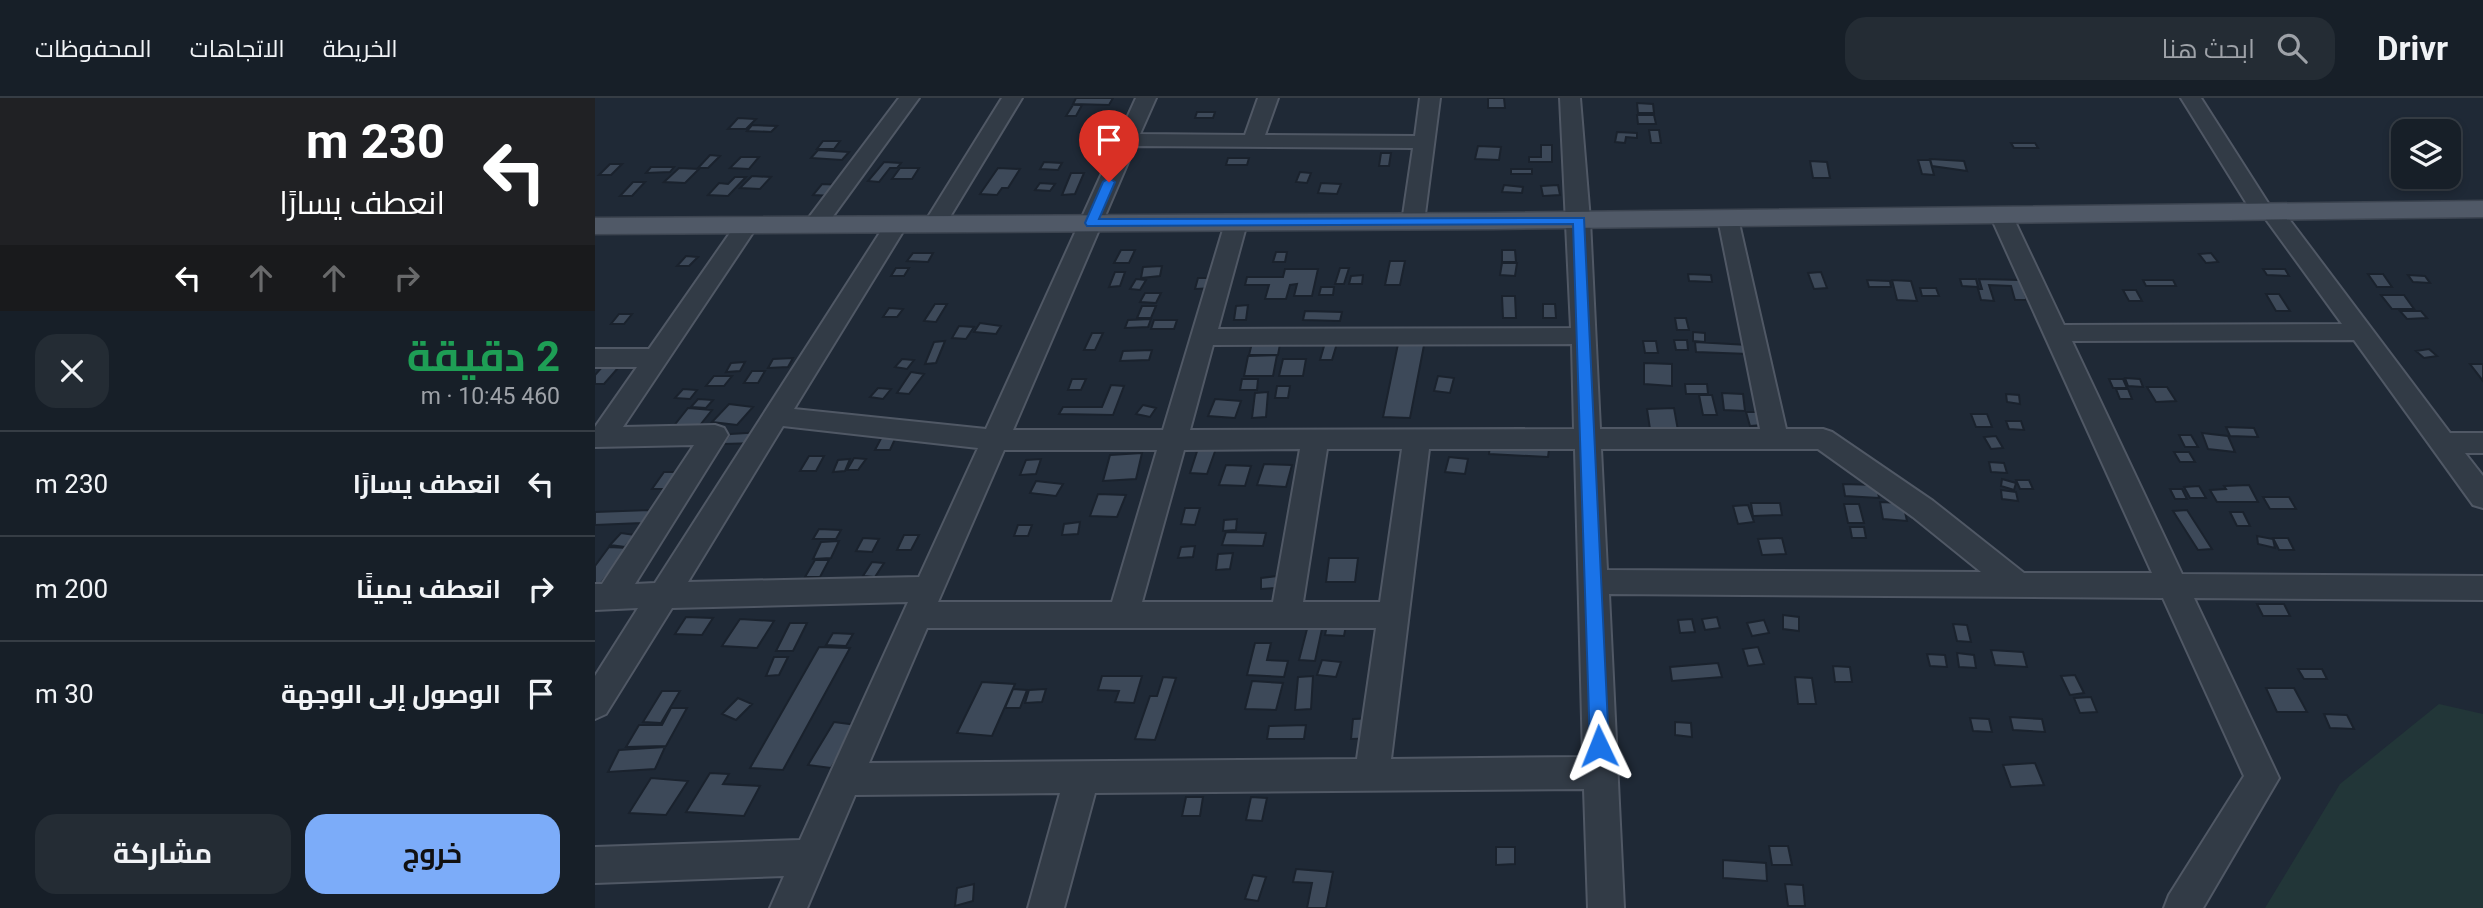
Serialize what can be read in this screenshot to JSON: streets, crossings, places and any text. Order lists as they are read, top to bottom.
{
  "page": {
    "header": "Drivr",
    "search": "ابحث هنا",
    "nav": ["الخريطة", "الاتجاهات", "المحفوظات"],
    "turn": ["230 m", "انعطف يسارًا"],
    "heading": ["2 دقيقة", "460 m · 10:45"],
    "list": [
      {
        "name": "انعطف يسارًا",
        "value": "230 m"
      },
      {
        "name": "انعطف يمينًا",
        "value": "200 m"
      },
      {
        "name": "الوصول إلى الوجهة",
        "value": "30 m"
      }
    ],
    "buttons": ["خروج", "مشاركة"]
  }
}
